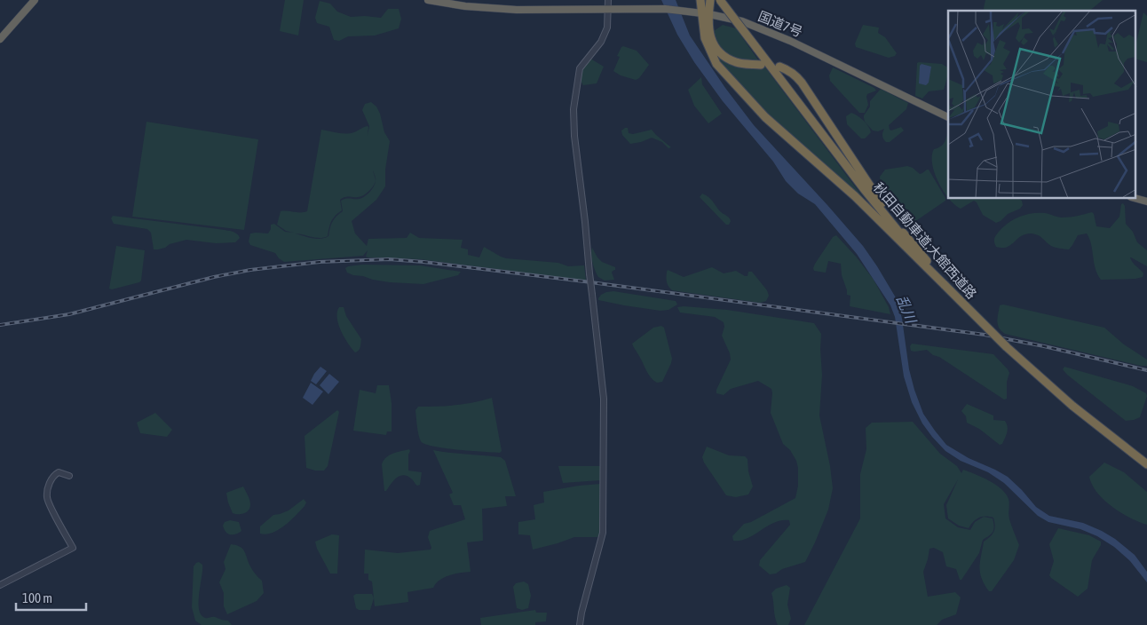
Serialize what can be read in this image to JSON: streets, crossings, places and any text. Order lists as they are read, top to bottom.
{
  "streets": {
    "highway": ["国道7号", "秋田自動車道;大館西道路"]
  },
  "water": ["乱川"],
  "scale_bar": "100 m"
}
